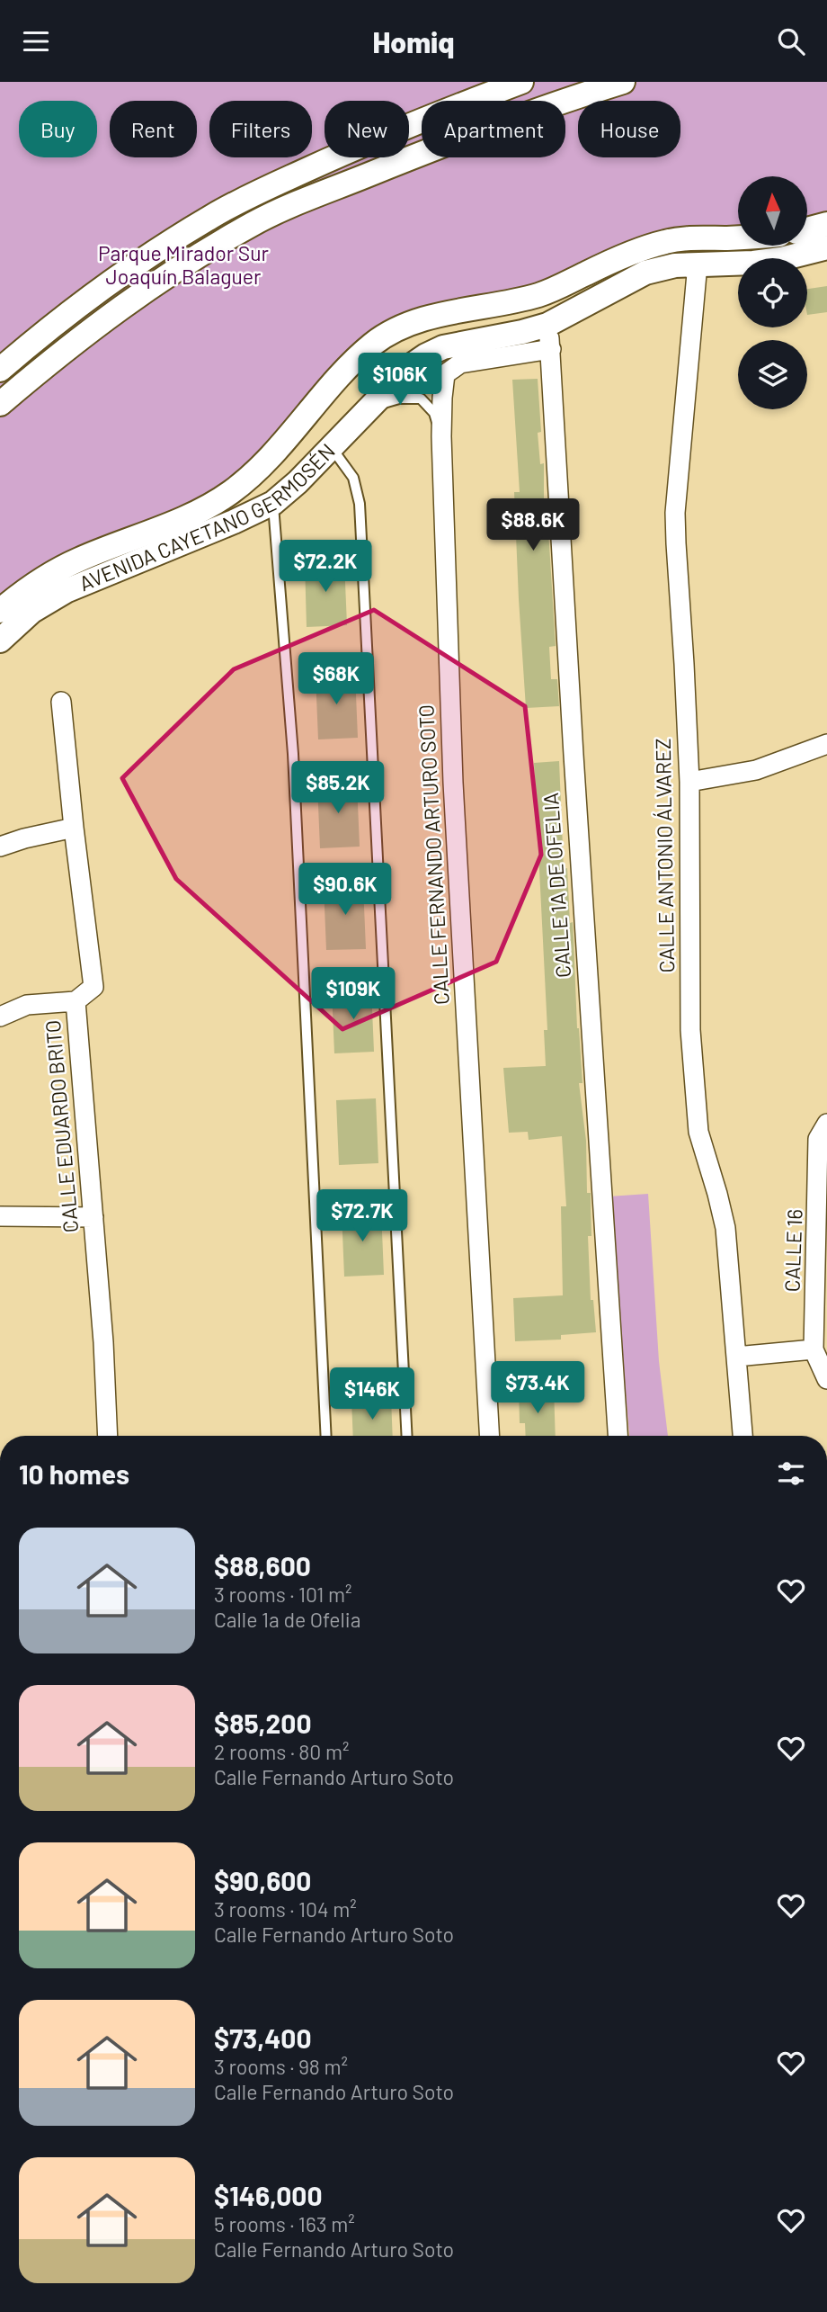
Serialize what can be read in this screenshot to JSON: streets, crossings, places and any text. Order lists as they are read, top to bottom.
{
  "streets": {
    "street": [
      "AVENIDA CAYETANO GERMOSÉN",
      "CALLE FERNANDO ARTURO SOTO",
      "CALLE ANTONIO ÁLVAREZ",
      "CALLE 1A DE OFELIA",
      "CALLE EDUARDO BRITO",
      "CALLE 16"
    ]
  },
  "crossings": [
    ["AVENIDA CAYETANO GERMOSÉN", "CALLE ANTONIO ÁLVAREZ"],
    ["AVENIDA CAYETANO GERMOSÉN", "CALLE 1A DE OFELIA"],
    ["CALLE FERNANDO ARTURO SOTO", "CALLE 1A DE OFELIA"]
  ],
  "parks": ["Parque Mirador Sur Joaquín Balaguer"],
  "north": "top",
  "page": {
    "header": "Homiq",
    "chip": [
      "Buy",
      "Rent",
      "Filters",
      "New",
      "Apartment",
      "House"
    ],
    "price": [
      "$106K",
      "$88.6K",
      "$72.2K",
      "$68K",
      "$85.2K",
      "$90.6K",
      "$109K",
      "$72.7K",
      "$73.4K",
      "$146K"
    ],
    "heading": "10 homes",
    "list": [
      {
        "name": "$88,600",
        "note": "3 rooms · 101 m² · Calle 1a de Ofelia"
      },
      {
        "name": "$85,200",
        "note": "2 rooms · 80 m² · Calle Fernando Arturo Soto"
      },
      {
        "name": "$90,600",
        "note": "3 rooms · 104 m² · Calle Fernando Arturo Soto"
      },
      {
        "name": "$73,400",
        "note": "3 rooms · 98 m² · Calle Fernando Arturo Soto"
      },
      {
        "name": "$146,000",
        "note": "5 rooms · 163 m² · Calle Fernando Arturo Soto"
      }
    ]
  }
}
